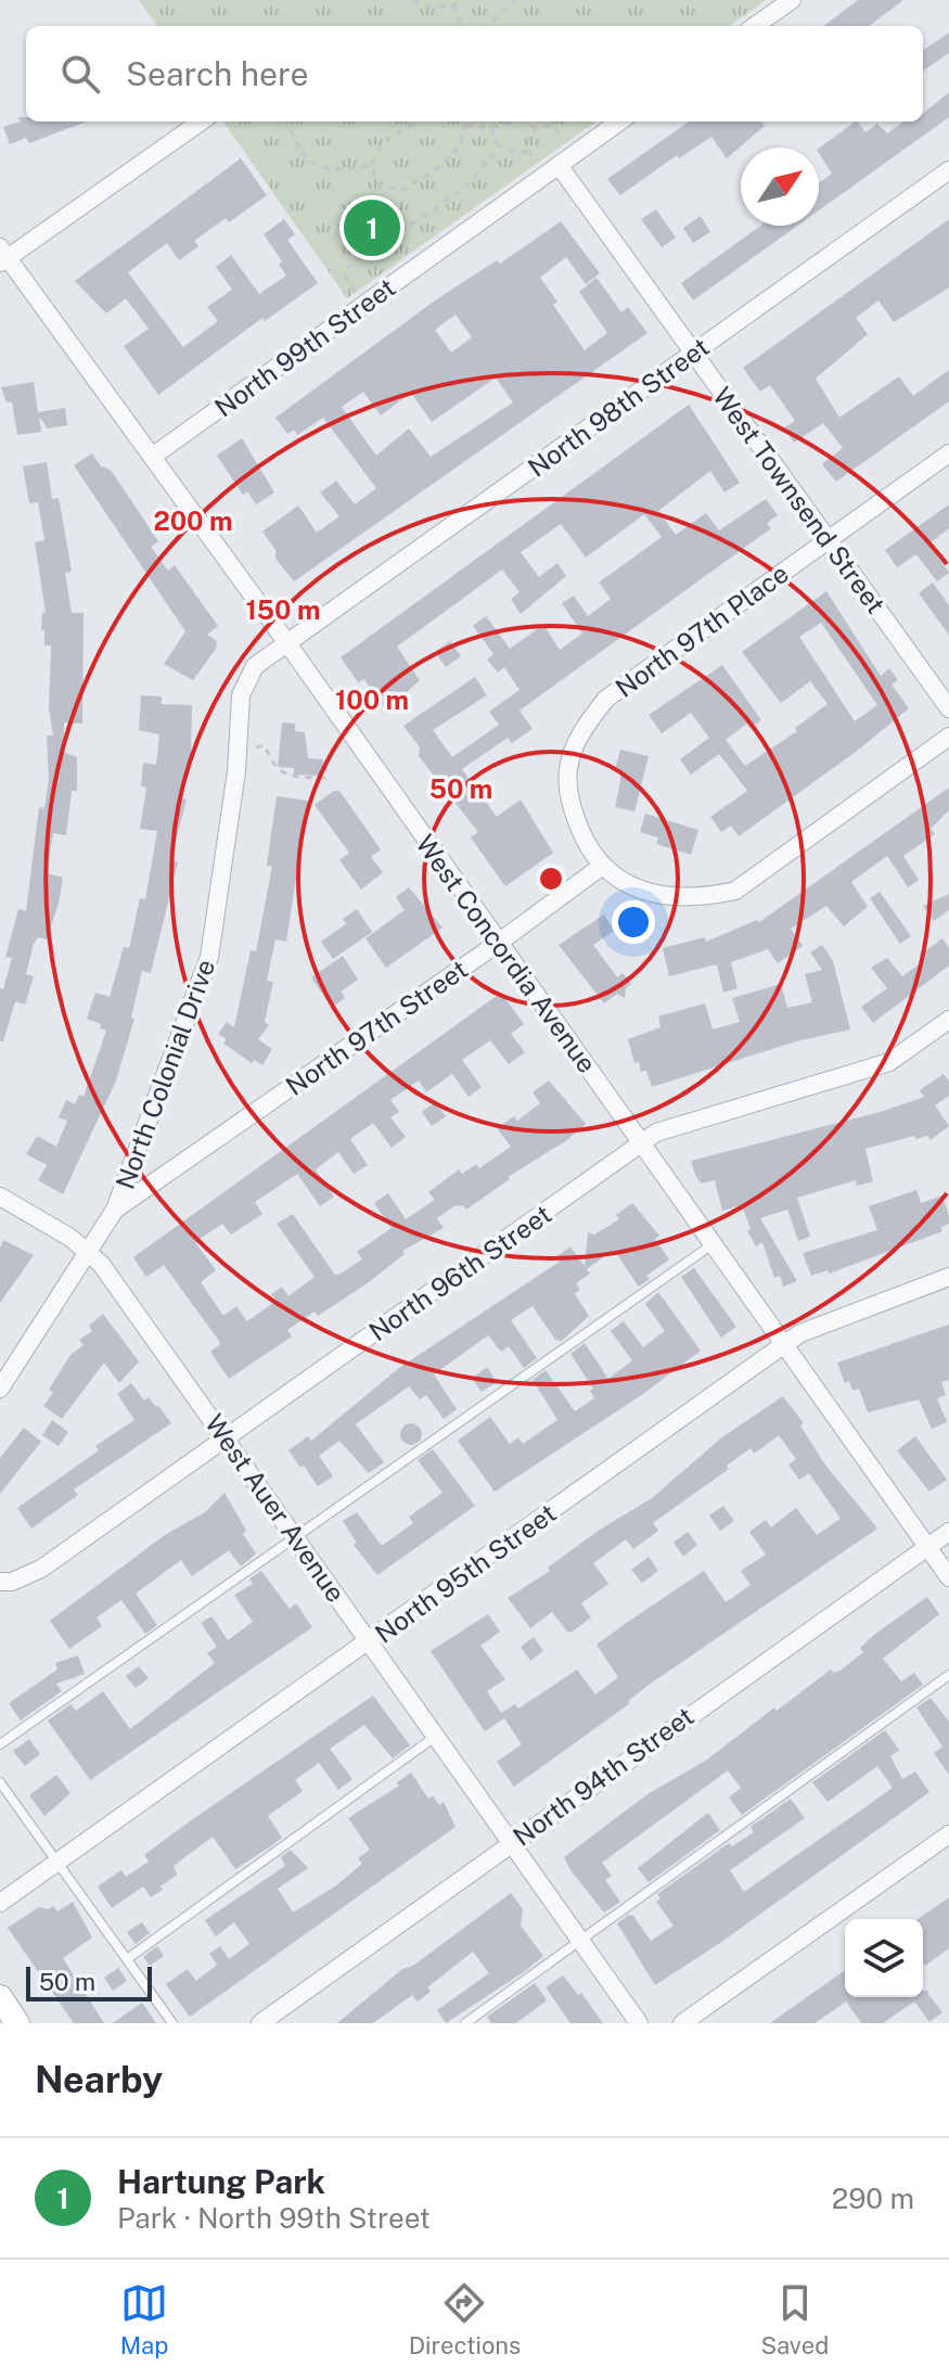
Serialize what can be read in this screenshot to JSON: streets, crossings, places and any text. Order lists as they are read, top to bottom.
{
  "streets": {
    "street": [
      "North 99th Street",
      "North 98th Street",
      "West Townsend Street",
      "North 97th Place",
      "West Concordia Avenue",
      "North 97th Street",
      "North Colonial Drive",
      "North 96th Street",
      "West Auer Avenue",
      "North 95th Street",
      "North 94th Street"
    ]
  },
  "crossings": [
    ["North 99th Street", "West Townsend Street"],
    ["North 99th Street", "West Concordia Avenue"],
    ["North 98th Street", "West Townsend Street"],
    ["North 98th Street", "West Concordia Avenue"],
    ["North 98th Street", "North Colonial Drive"],
    ["West Townsend Street", "North 97th Place"],
    ["North 97th Place", "North 97th Street"],
    ["West Concordia Avenue", "North 97th Street"],
    ["West Concordia Avenue", "North Colonial Drive"],
    ["West Concordia Avenue", "North 96th Street"],
    ["West Concordia Avenue", "North 95th Street"],
    ["West Concordia Avenue", "North 94th Street"],
    ["North 97th Street", "North Colonial Drive"],
    ["North Colonial Drive", "West Auer Avenue"],
    ["North 96th Street", "West Auer Avenue"],
    ["West Auer Avenue", "North 95th Street"],
    ["West Auer Avenue", "North 94th Street"]
  ],
  "scale_bar": "50 m",
  "north": "top right",
  "page": {
    "search": "Search here",
    "pins": "1",
    "scale": "50 m",
    "heading": "Nearby",
    "list": [
      {
        "mark": "1",
        "name": "Hartung Park",
        "note": "Park · North 99th Street",
        "value": "290 m"
      }
    ],
    "nav": ["Map", "Directions", "Saved"]
  },
  "rings": [
    "200 m",
    "150 m",
    "100 m",
    "50 m"
  ]
}
